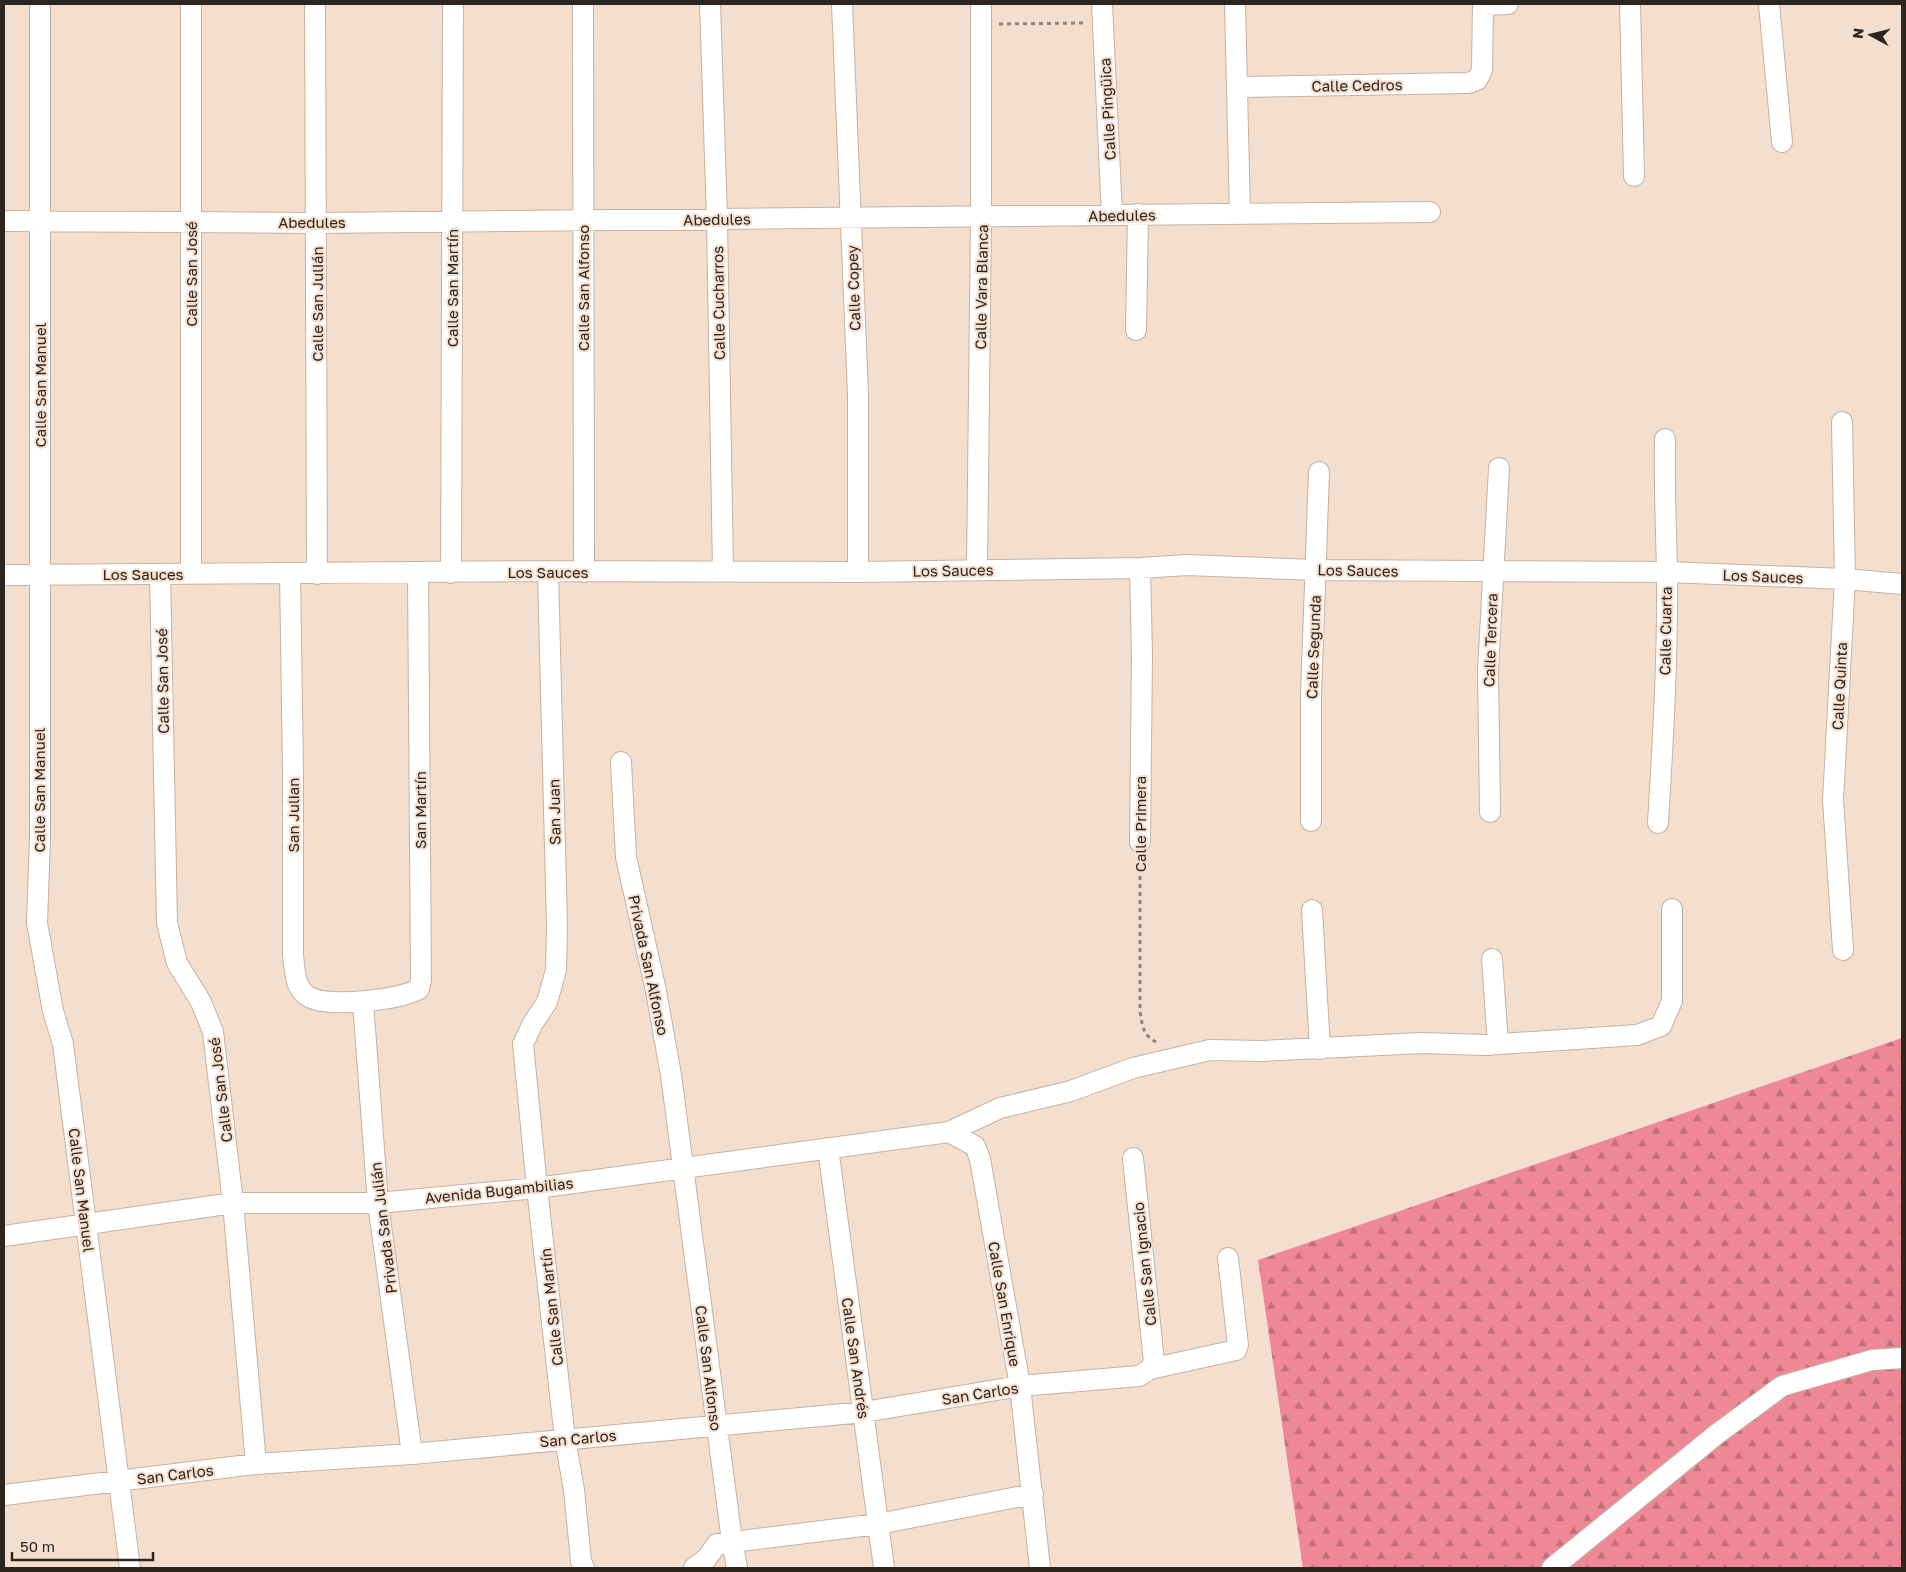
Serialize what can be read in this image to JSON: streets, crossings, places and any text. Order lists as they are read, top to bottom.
{
  "streets": {
    "street": [
      "Calle Cedros",
      "Calle Pingüica",
      "Abedules",
      "Calle San José",
      "Calle Vara Blanca",
      "Calle San Martín",
      "Calle San Alfonso",
      "Calle Copey",
      "Calle Cucharros",
      "Calle San Julián",
      "Calle San Manuel",
      "Los Sauces",
      "Calle Cuarta",
      "Calle Tercera",
      "Calle Segunda",
      "Calle Quinta",
      "San Martín",
      "San Juan",
      "San Julian",
      "Calle Primera",
      "Privada San Alfonso",
      "Avenida Bugambilias",
      "Privada San Julián",
      "Calle San Ignacio",
      "Calle San Enrique",
      "Calle San Andrés",
      "San Carlos"
    ]
  },
  "crossings": [
    ["Calle Pingüica", "Abedules"],
    ["Abedules", "Calle San José"],
    ["Abedules", "Calle Vara Blanca"],
    ["Abedules", "Calle San Martín"],
    ["Abedules", "Calle San Alfonso"],
    ["Abedules", "Calle Copey"],
    ["Abedules", "Calle Cucharros"],
    ["Abedules", "Calle San Julián"],
    ["Abedules", "Calle San Manuel"],
    ["Calle San José", "Los Sauces"],
    ["Calle San José", "Avenida Bugambilias"],
    ["Calle San José", "San Carlos"],
    ["Calle Vara Blanca", "Los Sauces"],
    ["Calle San Martín", "Los Sauces"],
    ["Calle San Martín", "San Juan"],
    ["Calle San Martín", "Avenida Bugambilias"],
    ["Calle San Martín", "San Carlos"],
    ["Calle San Alfonso", "Los Sauces"],
    ["Calle San Alfonso", "Privada San Alfonso"],
    ["Calle San Alfonso", "Avenida Bugambilias"],
    ["Calle San Alfonso", "San Carlos"],
    ["Calle Copey", "Los Sauces"],
    ["Calle Cucharros", "Los Sauces"],
    ["Calle San Julián", "Los Sauces"],
    ["Calle San Manuel", "Los Sauces"],
    ["Calle San Manuel", "Avenida Bugambilias"],
    ["Calle San Manuel", "San Carlos"],
    ["Los Sauces", "Calle Cuarta"],
    ["Los Sauces", "Calle Tercera"],
    ["Los Sauces", "Calle Segunda"],
    ["Los Sauces", "Calle Quinta"],
    ["Los Sauces", "San Martín"],
    ["Los Sauces", "San Juan"],
    ["Los Sauces", "San Julian"],
    ["Los Sauces", "Calle Primera"],
    ["San Martín", "San Julian"],
    ["San Martín", "Privada San Julián"],
    ["San Julian", "Privada San Julián"],
    ["Privada San Alfonso", "Avenida Bugambilias"],
    ["Avenida Bugambilias", "Privada San Julián"],
    ["Avenida Bugambilias", "Calle San Enrique"],
    ["Avenida Bugambilias", "Calle San Andrés"],
    ["Privada San Julián", "San Carlos"],
    ["Calle San Ignacio", "San Carlos"],
    ["Calle San Enrique", "San Carlos"],
    ["Calle San Andrés", "San Carlos"]
  ],
  "scale_bar": "50 m",
  "north": "left"
}
